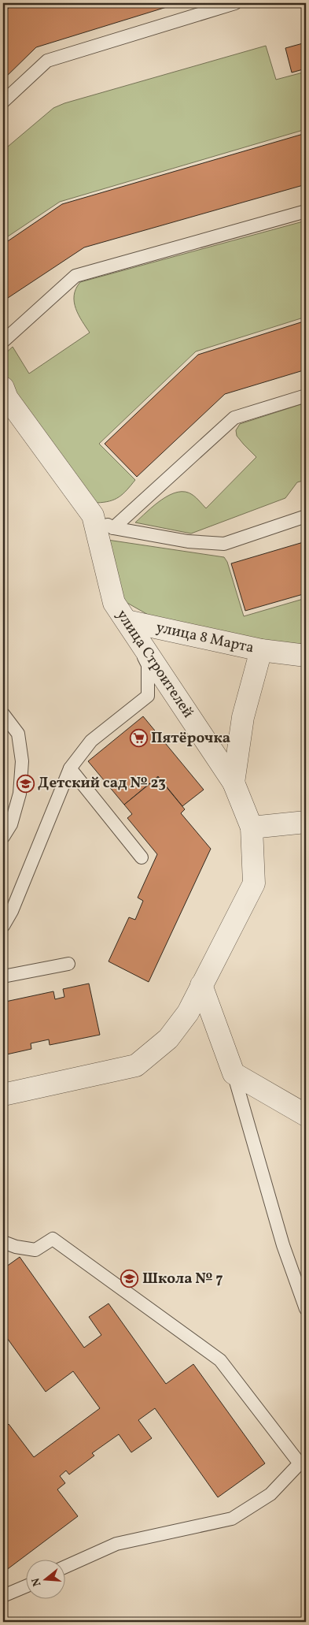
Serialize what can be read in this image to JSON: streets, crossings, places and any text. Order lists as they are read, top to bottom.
{
  "streets": {
    "street": ["улица 8 Марта", "улица Строителей"]
  },
  "crossings": [
    ["улица 8 Марта", "улица Строителей"]
  ],
  "places": {
    "supermarket": ["Пятёрочка"],
    "school or university": ["Детский сад № 23", "Школа № 7"]
  },
  "north": "left"
}
